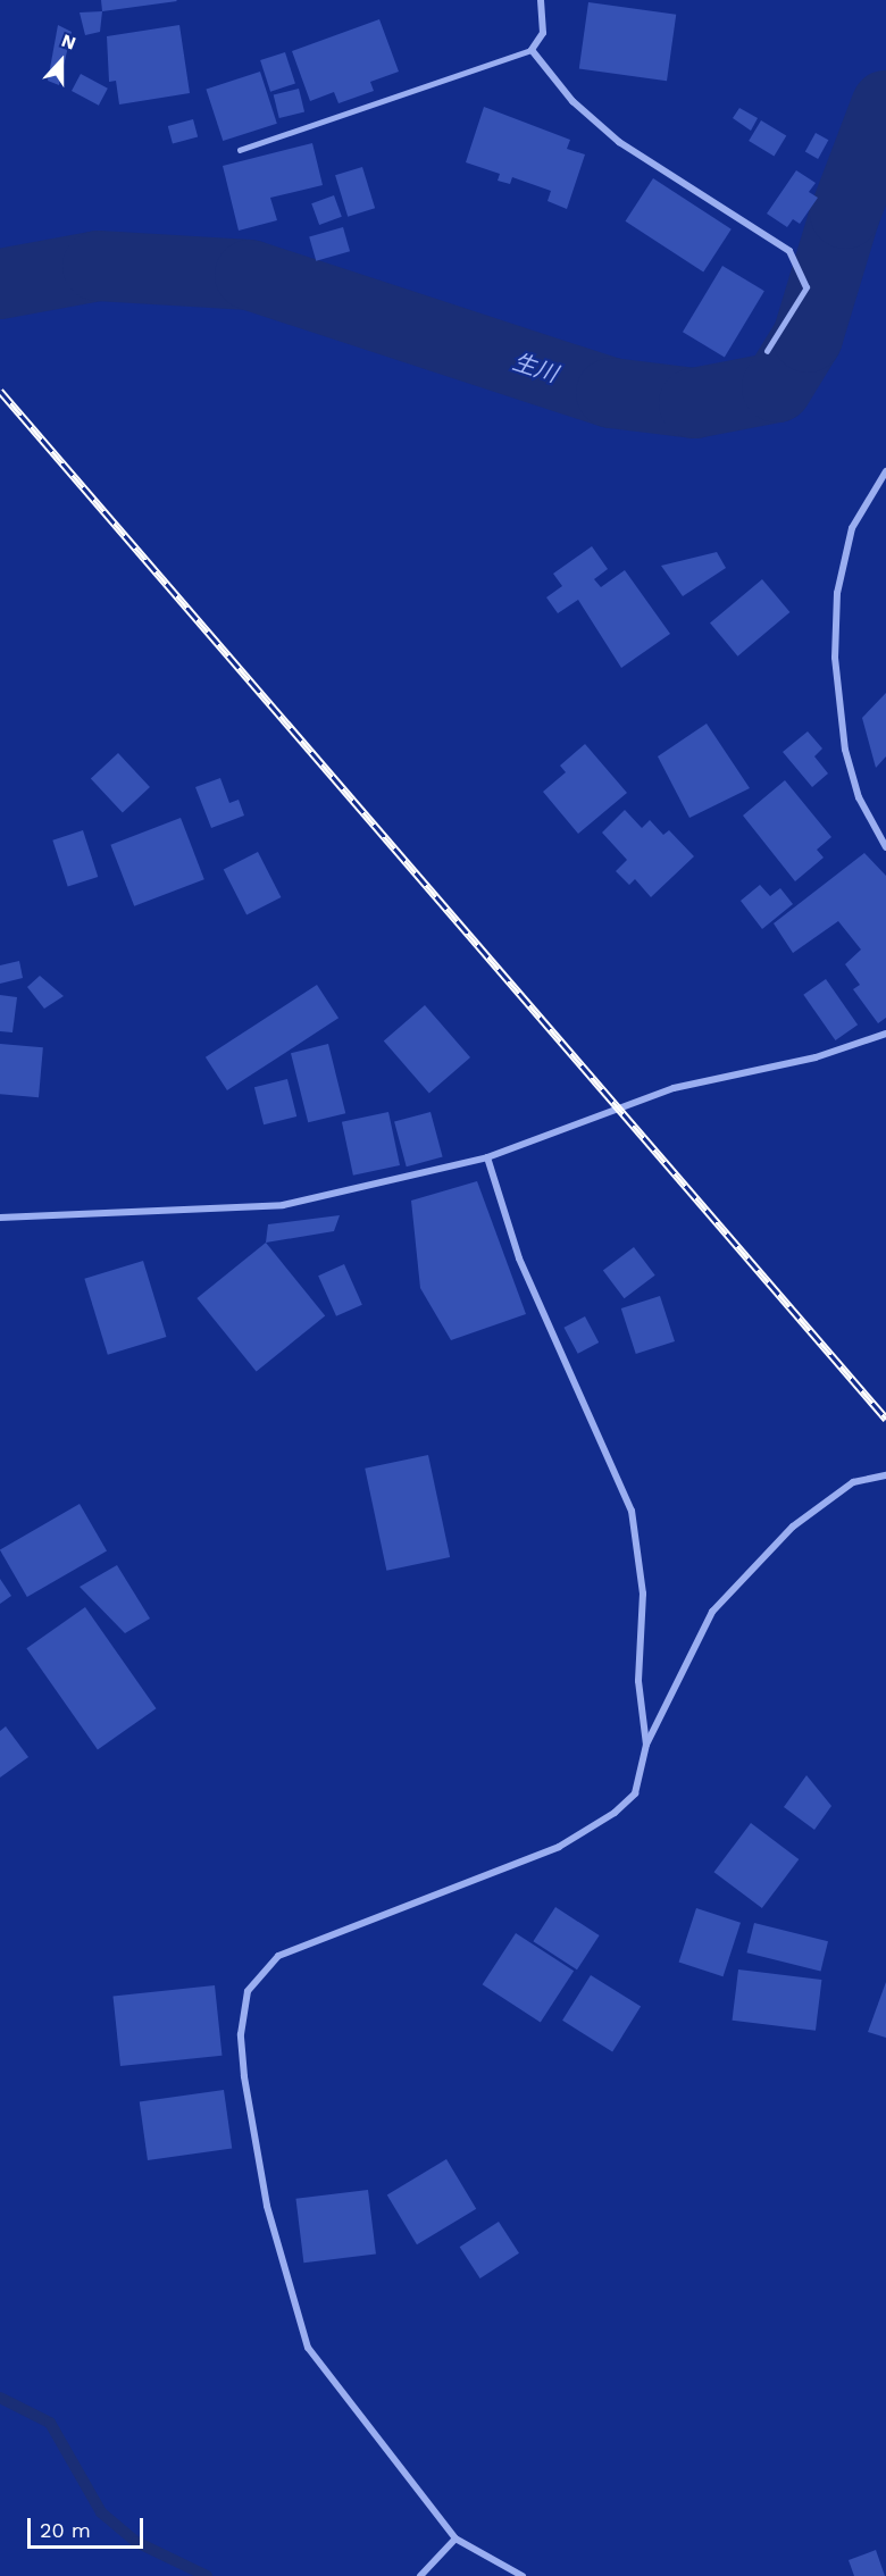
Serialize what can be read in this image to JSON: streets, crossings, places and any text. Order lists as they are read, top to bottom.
{
  "water": ["生川"],
  "scale_bar": "20 m",
  "north": "top"
}
